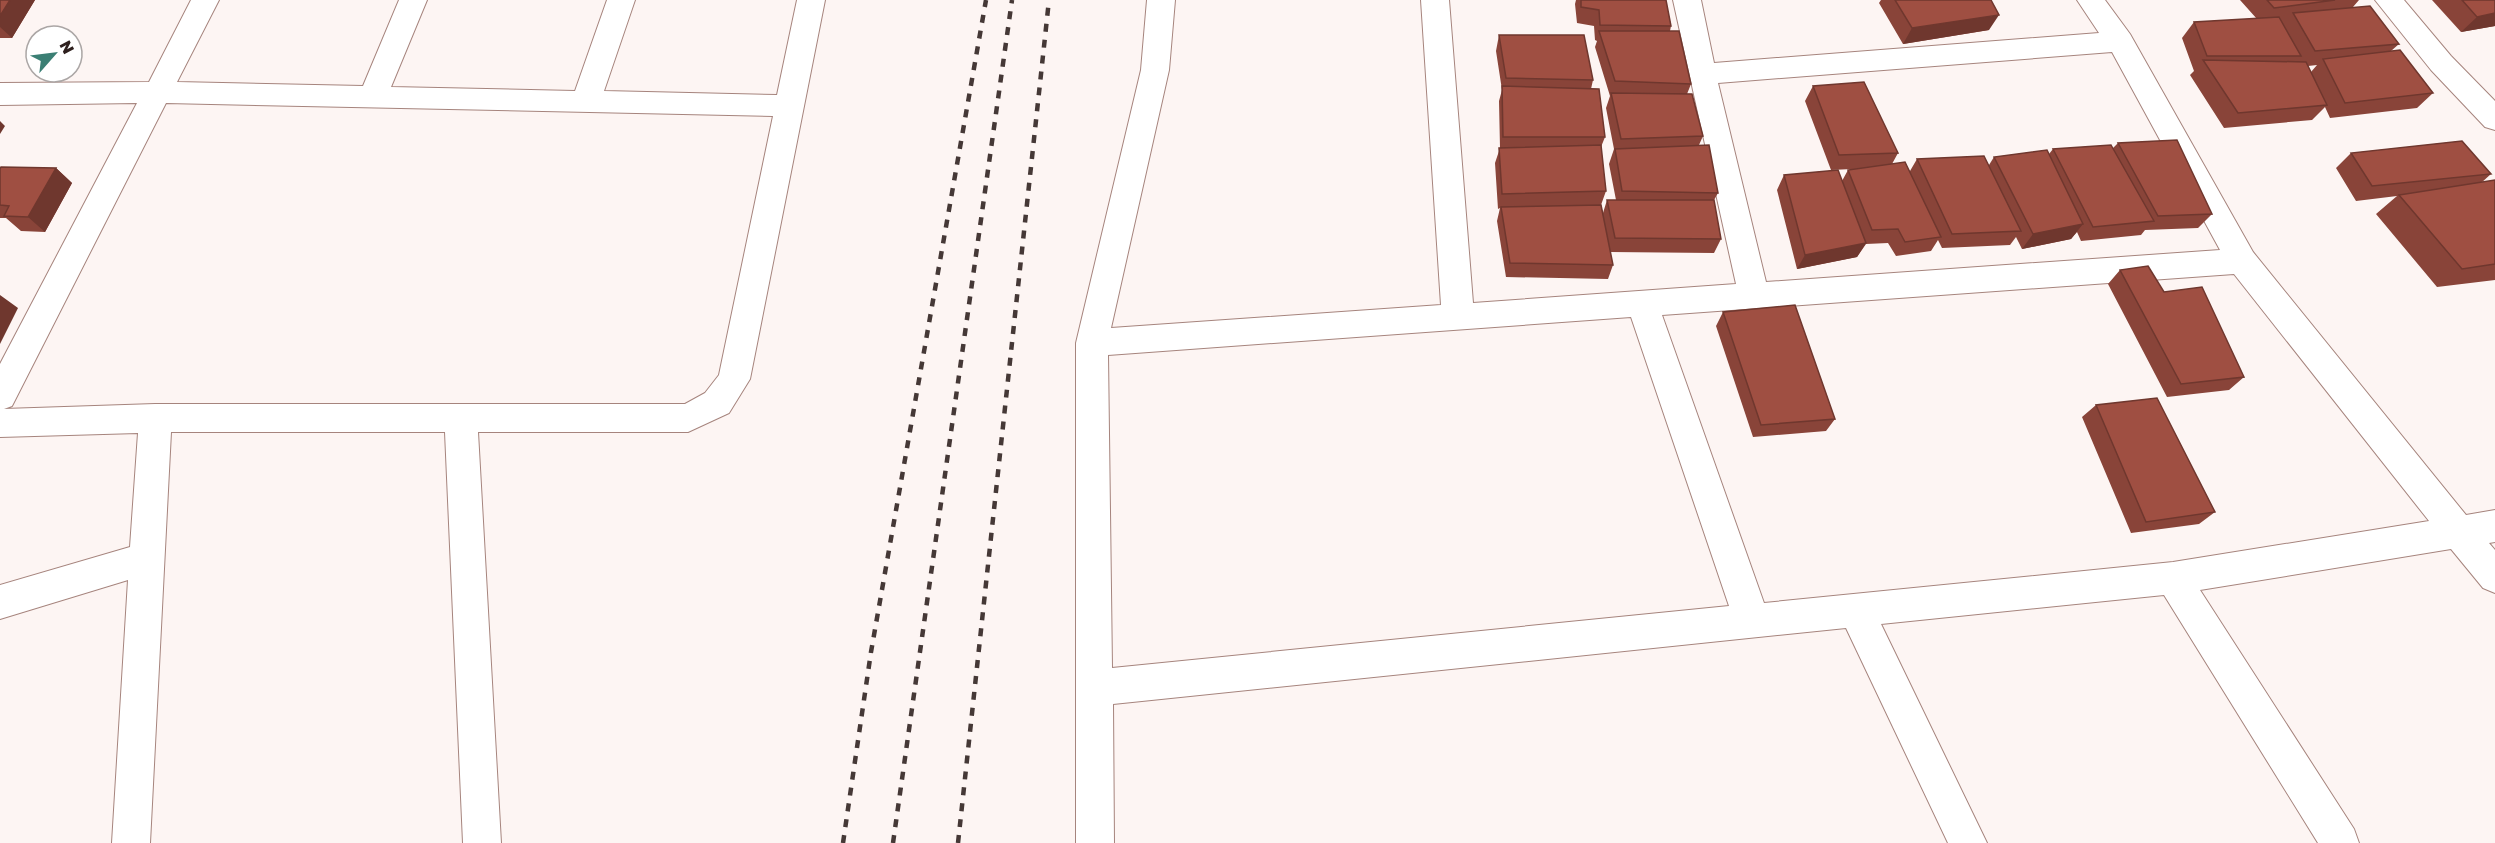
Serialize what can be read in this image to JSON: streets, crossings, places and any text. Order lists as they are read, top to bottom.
{
  "north": "top right"
}
